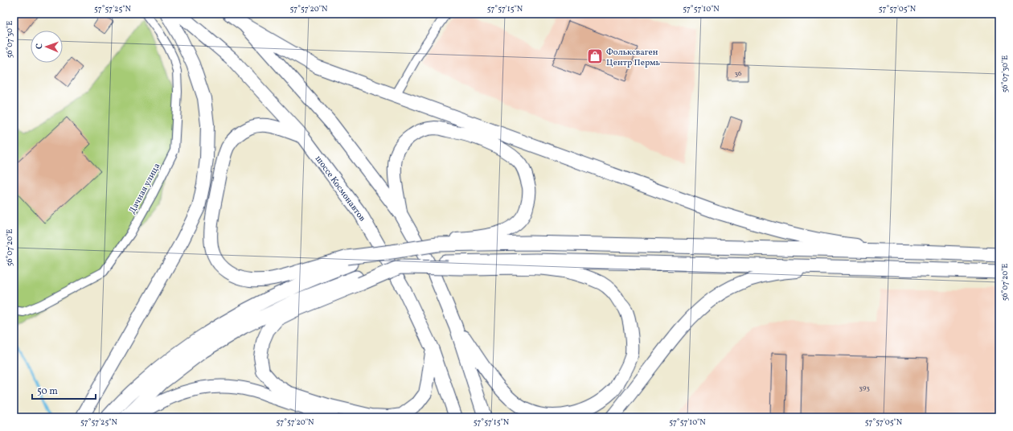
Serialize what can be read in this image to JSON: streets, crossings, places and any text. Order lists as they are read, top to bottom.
{
  "streets": {
    "main road": ["шоссе Космонавтов"],
    "street": ["Дачная улица"]
  },
  "places": {
    "shop": ["Фольксваген Центр Пермь"]
  },
  "house_numbers": ["36", "393"],
  "scale_bar": "50 m",
  "north": "left",
  "coordinates": [
    "57°57'25\"N",
    "57°57'20\"N",
    "57°57'15\"N",
    "57°57'10\"N",
    "57°57'05\"N",
    "56°07'30\"E",
    "56°07'20\"E"
  ]
}
